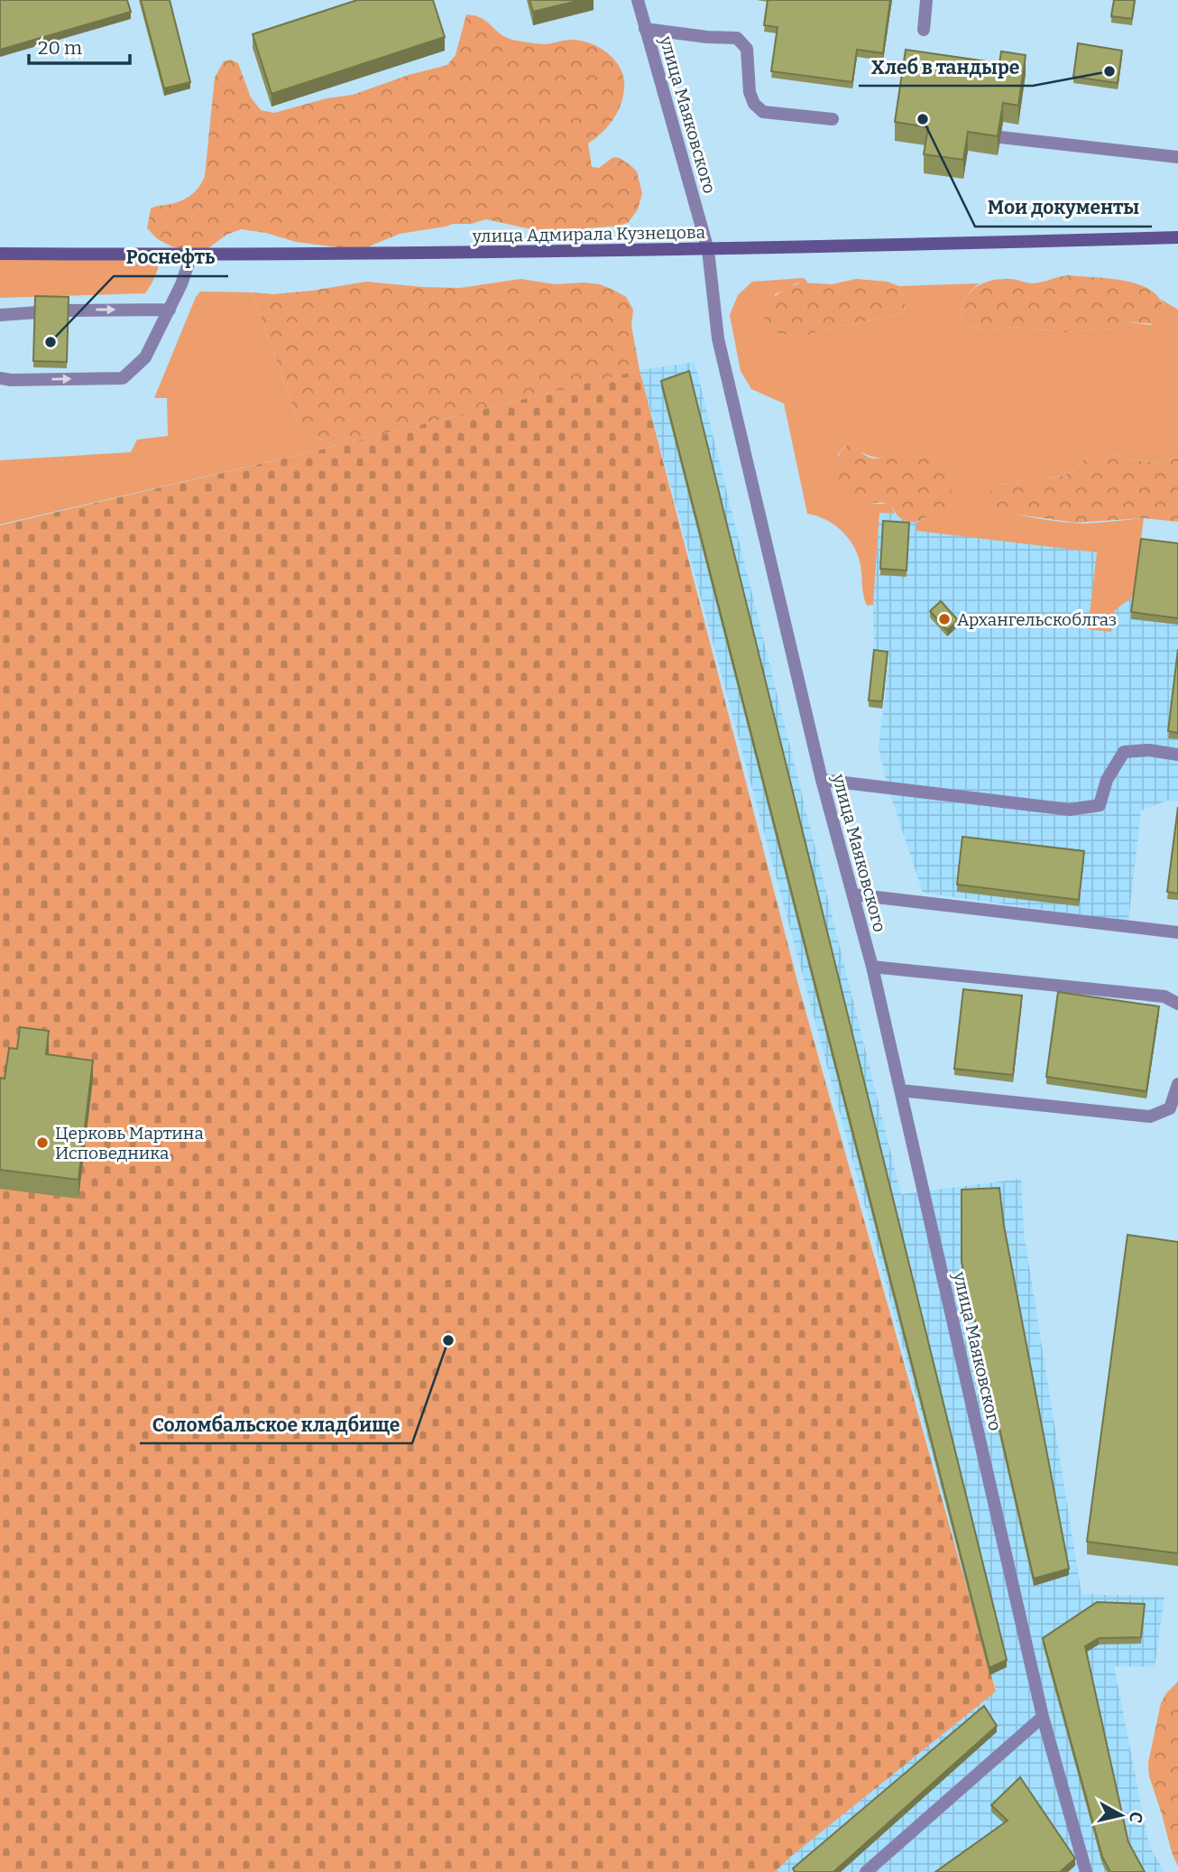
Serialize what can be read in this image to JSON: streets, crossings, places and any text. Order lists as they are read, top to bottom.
{
  "streets": {
    "main road": ["улица Адмирала Кузнецова"],
    "street": ["улица Маяковского"]
  },
  "crossings": [
    ["улица Маяковского", "улица Адмирала Кузнецова"]
  ],
  "places": [
    "Хлеб в тандыре",
    "Мои документы",
    "Роснефть",
    "Архангельскоблгаз",
    "Церковь Мартина Исповедника",
    "Соломбальское кладбище"
  ],
  "scale_bar": "20 m",
  "north": "right"
}
